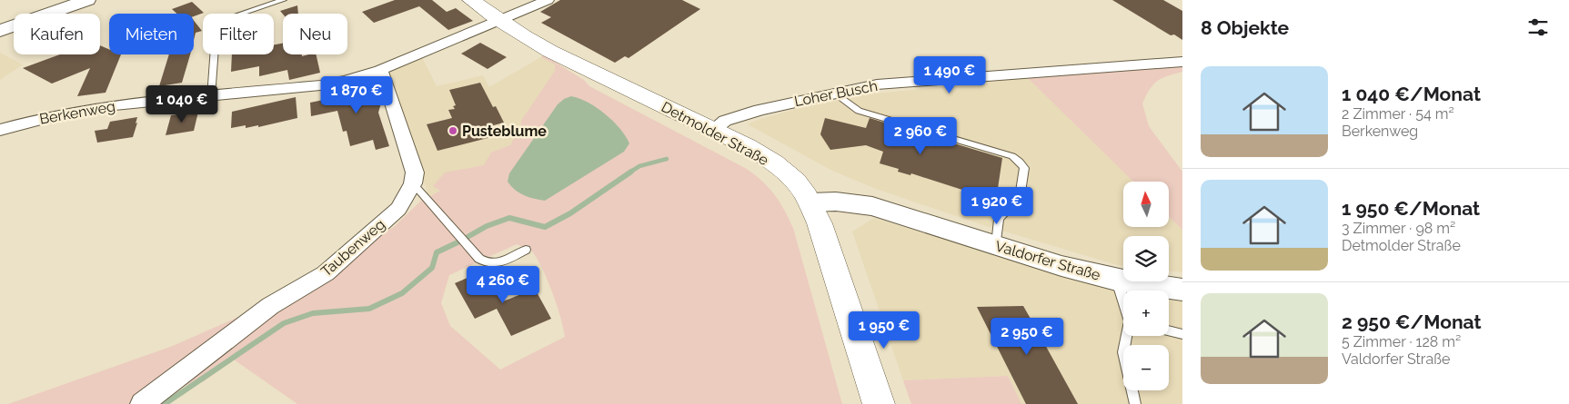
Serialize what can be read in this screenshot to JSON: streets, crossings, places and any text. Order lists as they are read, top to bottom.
{
  "streets": {
    "main road": ["Detmolder Straße"],
    "street": [
      "Loher Busch",
      "Berkenweg",
      "Taubenweg",
      "Valdorfer Straße"
    ]
  },
  "crossings": [
    ["Loher Busch", "Detmolder Straße"],
    ["Berkenweg", "Detmolder Straße"],
    ["Detmolder Straße", "Valdorfer Straße"]
  ],
  "places": ["Pusteblume"],
  "north": "top",
  "page": {
    "heading": "8 Objekte",
    "chip": [
      "Kaufen",
      "Mieten",
      "Filter",
      "Neu"
    ],
    "list": [
      {
        "name": "1 040 €/Monat",
        "note": "2 Zimmer · 54 m² · Berkenweg"
      },
      {
        "name": "1 950 €/Monat",
        "note": "3 Zimmer · 98 m² · Detmolder Straße"
      },
      {
        "name": "2 950 €/Monat",
        "note": "5 Zimmer · 128 m² · Valdorfer Straße"
      }
    ],
    "price": [
      "1 490 €",
      "1 870 €",
      "1 040 €",
      "2 960 €",
      "1 920 €",
      "4 260 €",
      "1 950 €",
      "2 950 €"
    ],
    "map_buttons": ["+", "−"]
  }
}
